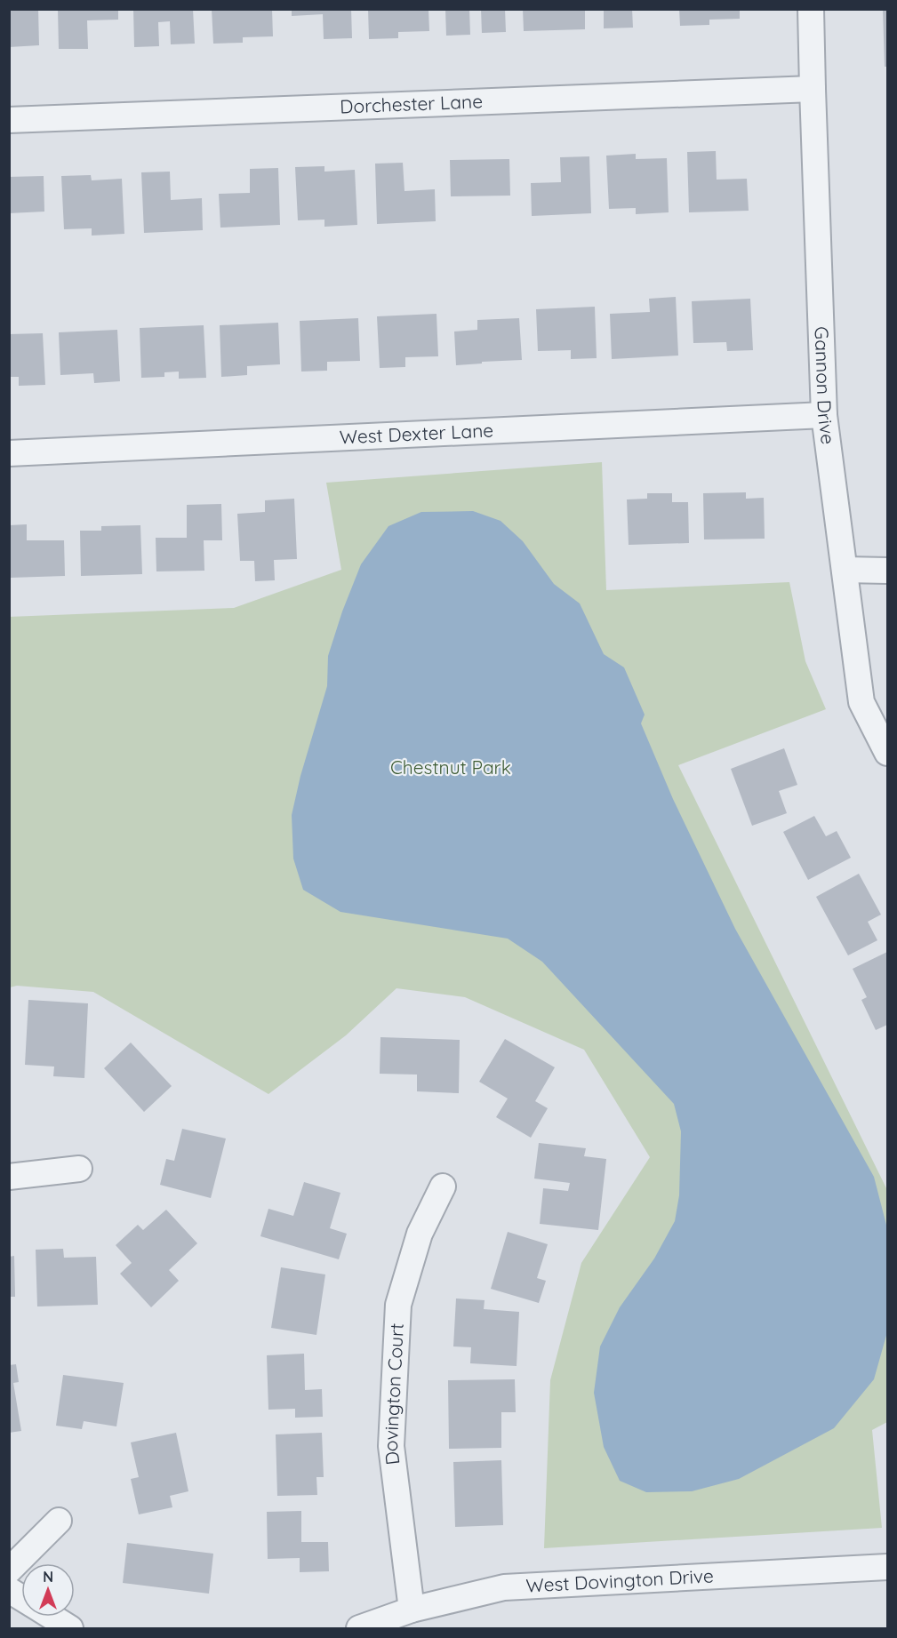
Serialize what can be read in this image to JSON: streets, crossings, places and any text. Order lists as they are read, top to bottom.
{
  "streets": {
    "street": [
      "Dorchester Lane",
      "Gannon Drive",
      "West Dexter Lane",
      "Dovington Court",
      "West Dovington Drive"
    ]
  },
  "crossings": [
    ["Dorchester Lane", "Gannon Drive"],
    ["Gannon Drive", "West Dexter Lane"],
    ["Dovington Court", "West Dovington Drive"]
  ],
  "parks": ["Chestnut Park"],
  "north": "top"
}
